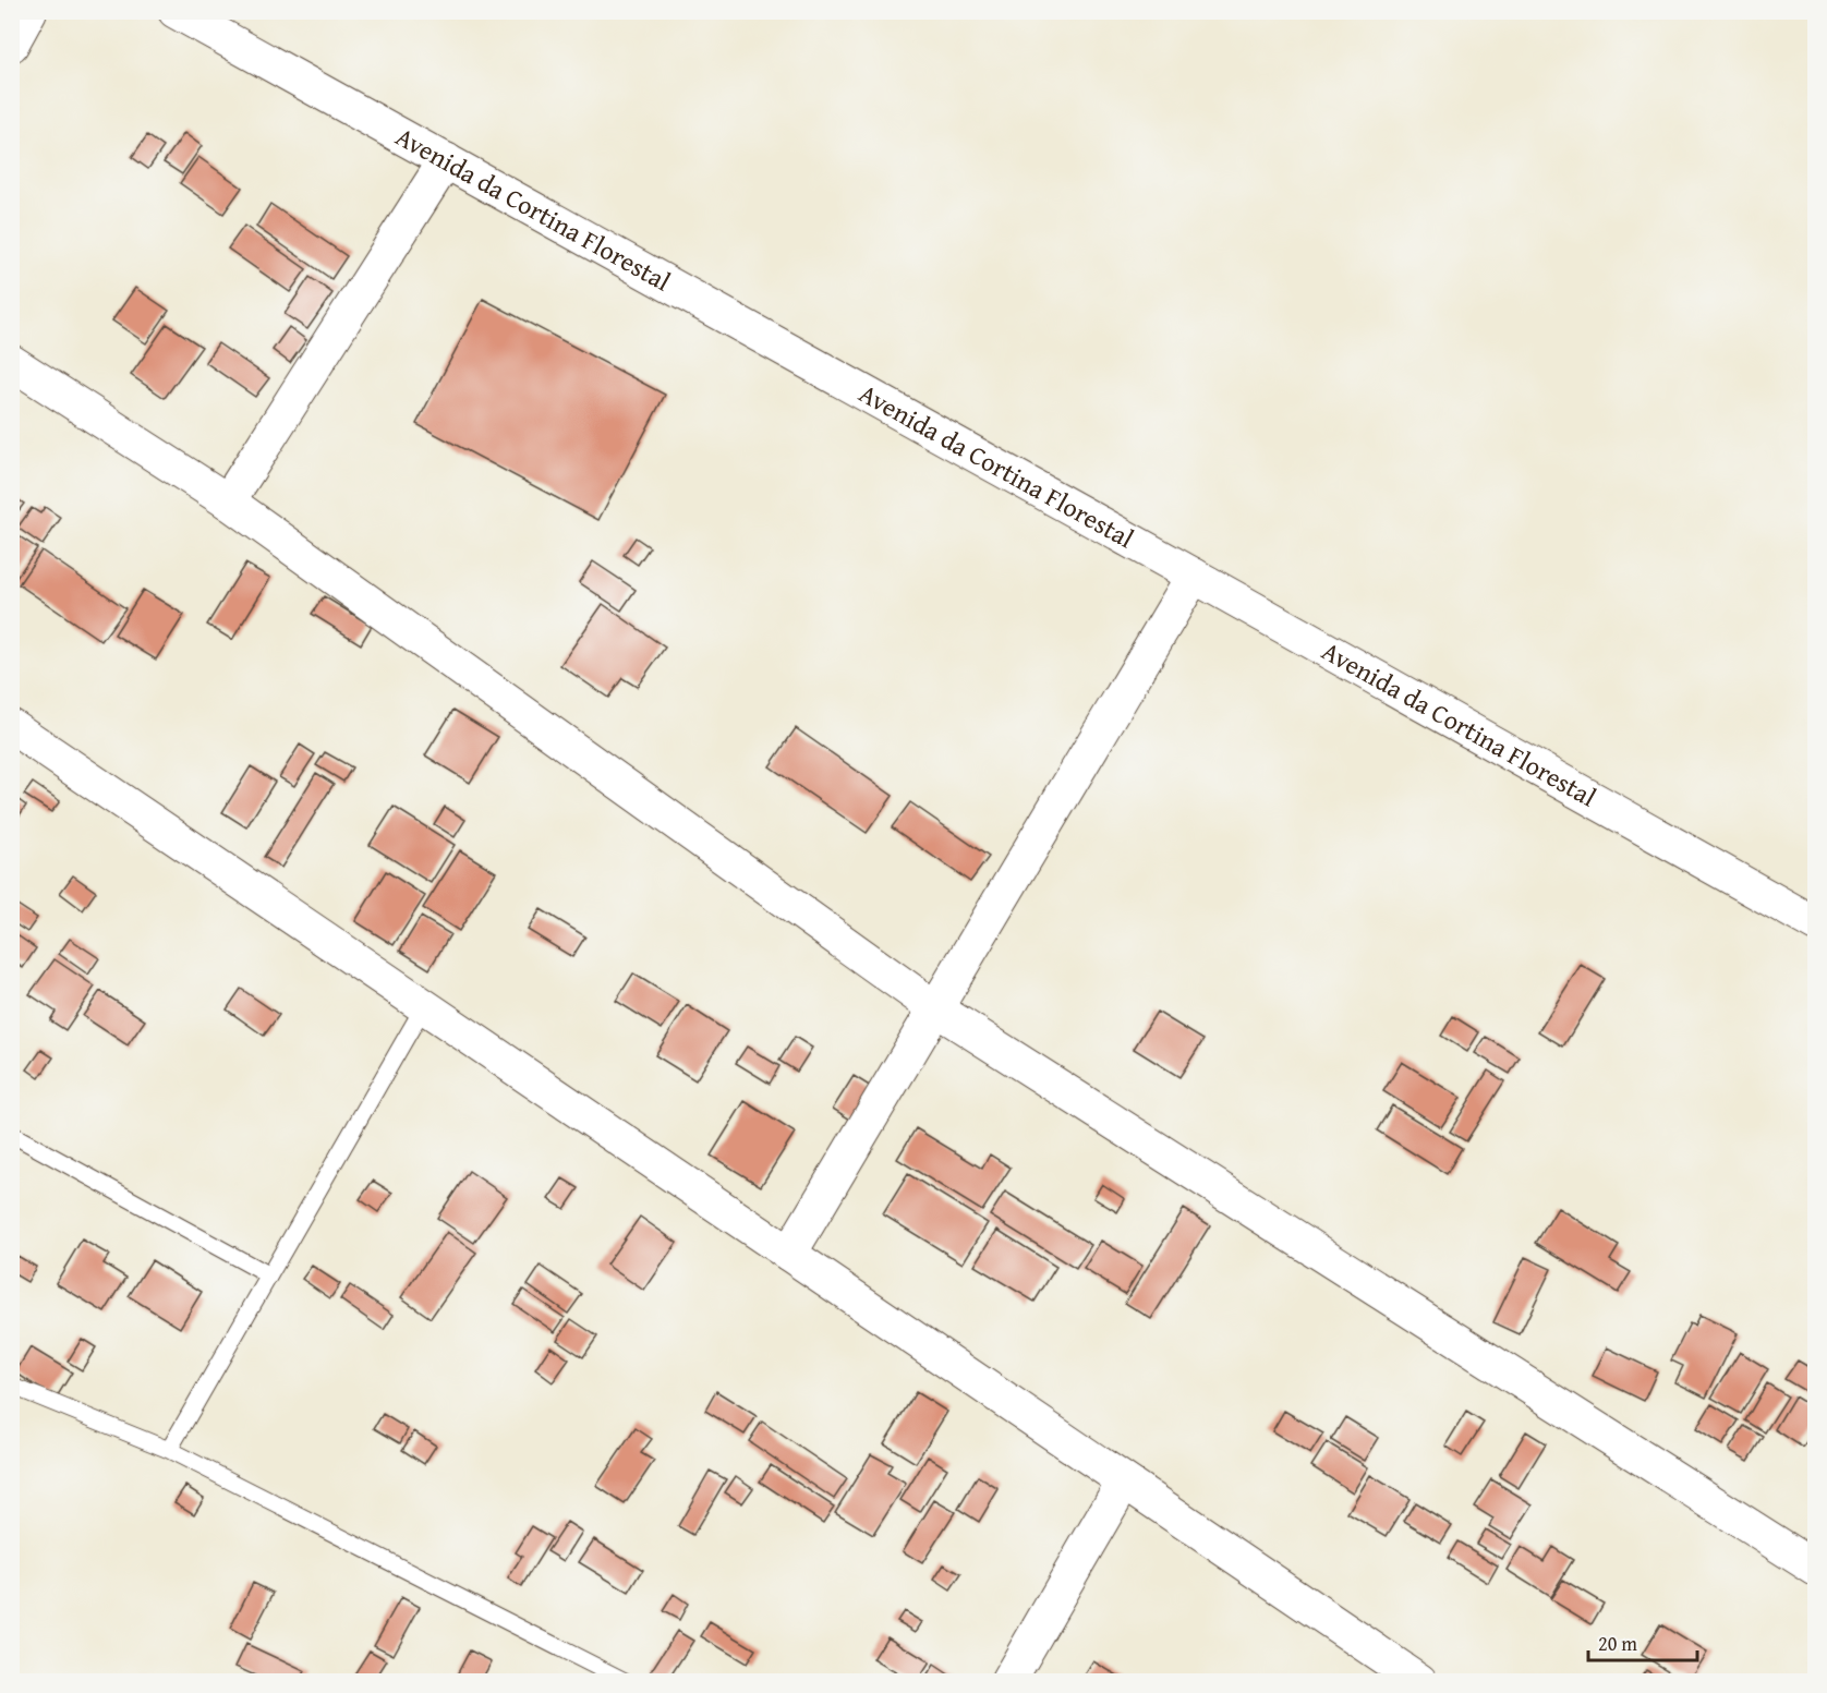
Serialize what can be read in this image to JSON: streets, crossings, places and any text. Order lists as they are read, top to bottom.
{
  "streets": {
    "street": ["Avenida da Cortina Florestal"]
  },
  "scale_bar": "20 m"
}
